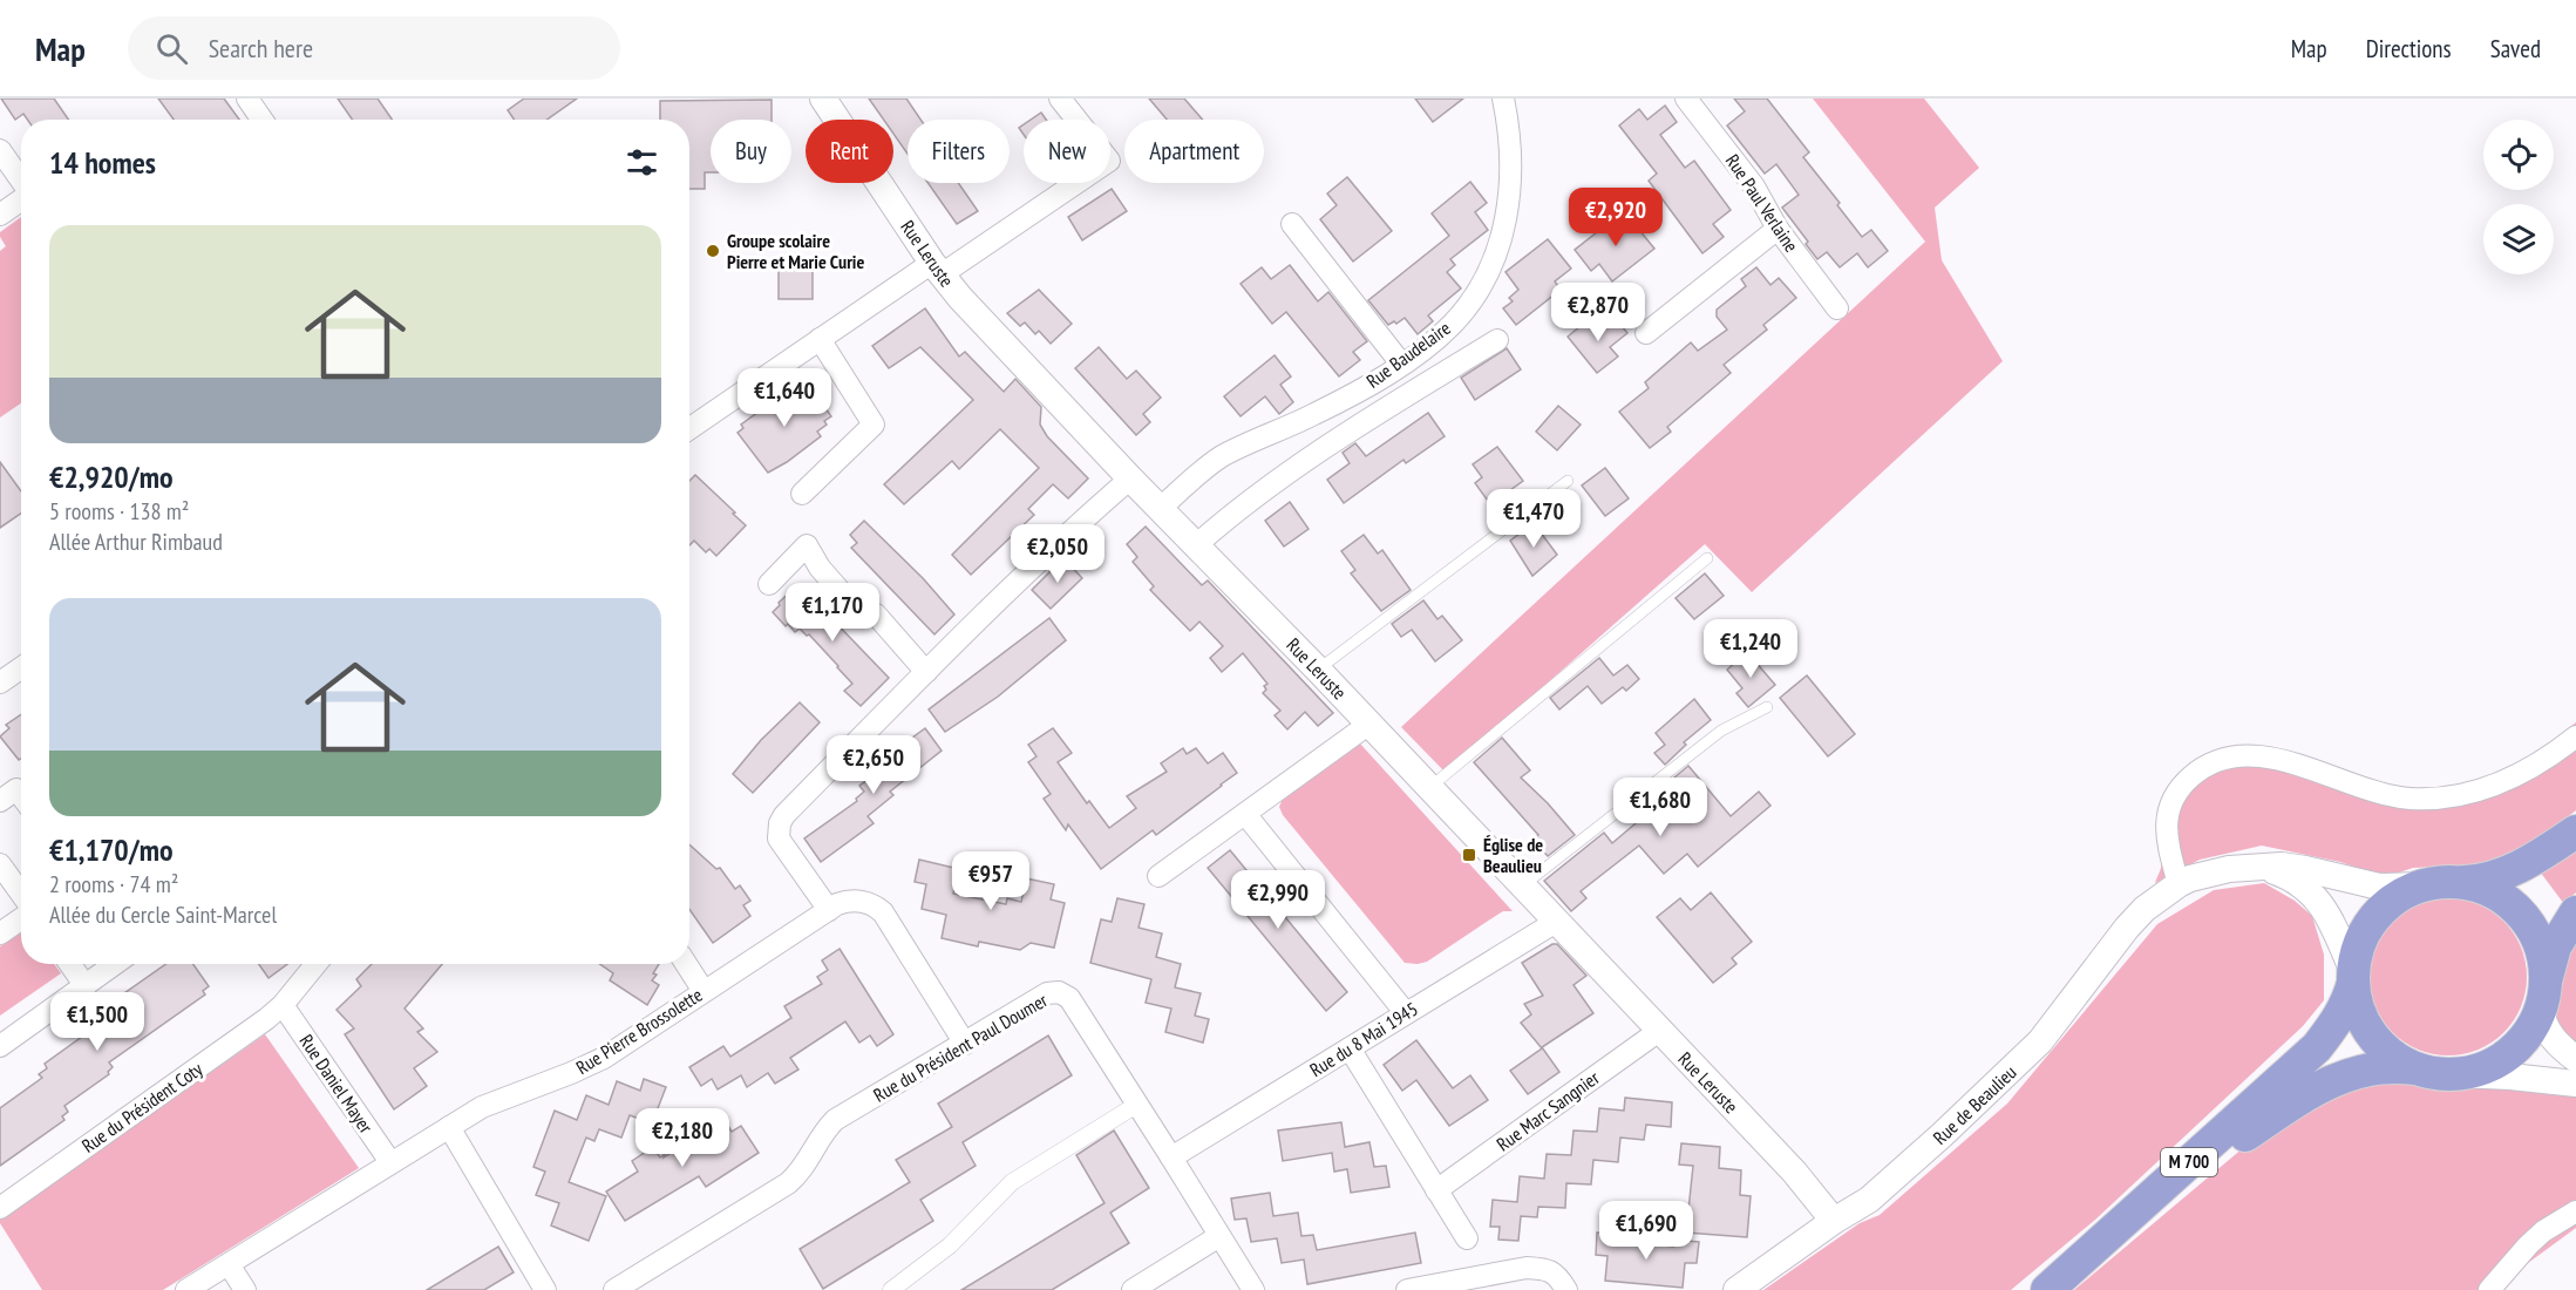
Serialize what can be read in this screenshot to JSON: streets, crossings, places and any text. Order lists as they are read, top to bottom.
{
  "streets": {
    "highway": ["M 700"],
    "street": [
      "Rue Paul Verlaine",
      "Rue Leruste",
      "Rue Baudelaire",
      "Rue Pierre Brossolette",
      "Rue du 8 Mai 1945",
      "Rue du Président Paul Doumer",
      "Rue Daniel Mayer",
      "Rue de Beaulieu",
      "Rue du Président Coty",
      "Rue Marc Sangnier"
    ]
  },
  "crossings": [
    ["Rue Leruste", "Rue Baudelaire"],
    ["Rue Leruste", "Rue du 8 Mai 1945"],
    ["Rue Leruste", "Rue de Beaulieu"],
    ["Rue Leruste", "Rue Marc Sangnier"],
    ["Rue Pierre Brossolette", "Rue du Président Paul Doumer"],
    ["Rue Pierre Brossolette", "Rue Daniel Mayer"],
    ["Rue du 8 Mai 1945", "Rue du Président Paul Doumer"],
    ["Rue Daniel Mayer", "Rue du Président Coty"],
    ["Rue de Beaulieu", "M 700"]
  ],
  "places": {
    "other": ["Groupe scolaire Pierre et Marie Curie"],
    "transit": ["Église de Beaulieu"]
  },
  "page": {
    "header": "Map",
    "search": "Search here",
    "nav": ["Map", "Directions", "Saved"],
    "chip": [
      "Buy",
      "Rent",
      "Filters",
      "New",
      "Apartment"
    ],
    "heading": "14 homes",
    "price": [
      "€2,920",
      "€2,870",
      "€1,640",
      "€1,470",
      "€2,050",
      "€1,170",
      "€1,240",
      "€2,650",
      "€1,680",
      "€957",
      "€2,990",
      "€1,500",
      "€2,180",
      "€1,690"
    ],
    "list": [
      {
        "name": "€2,920/mo",
        "note": "5 rooms · 138 m² · Allée Arthur Rimbaud"
      },
      {
        "name": "€1,170/mo",
        "note": "2 rooms · 74 m² · Allée du Cercle Saint-Marcel"
      }
    ]
  }
}
